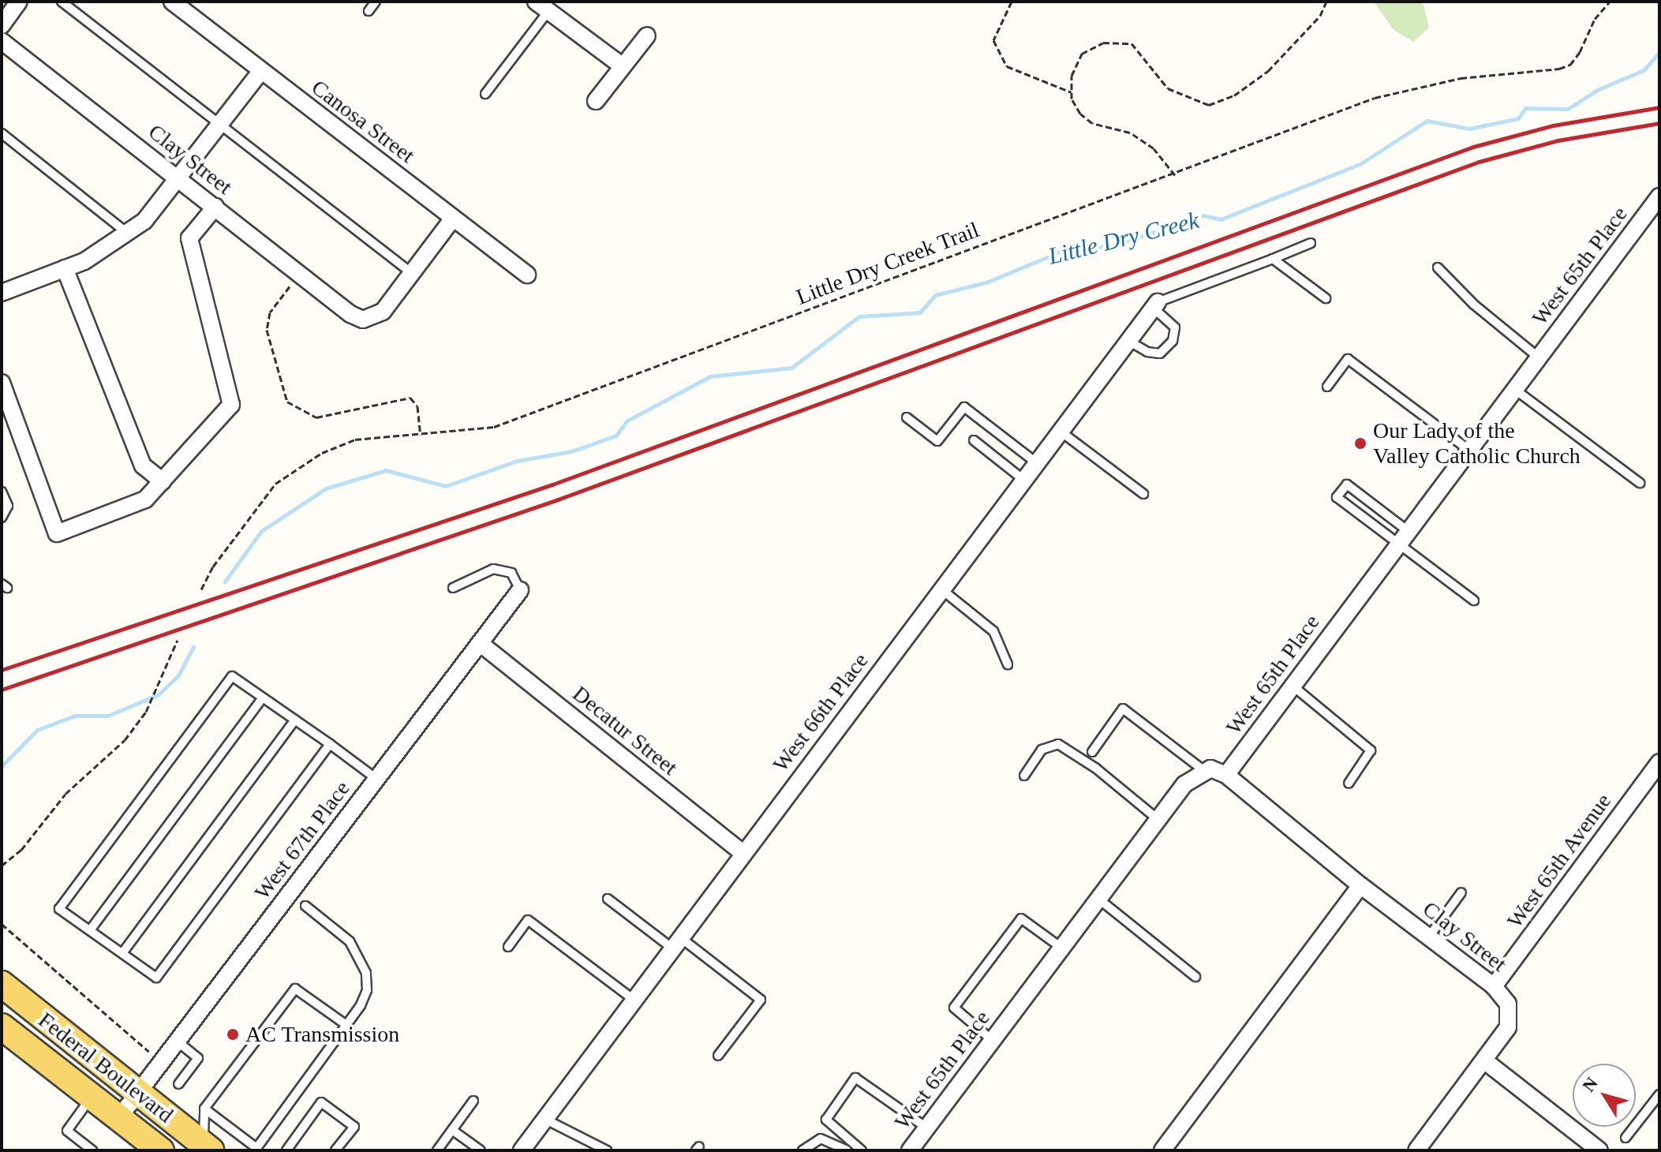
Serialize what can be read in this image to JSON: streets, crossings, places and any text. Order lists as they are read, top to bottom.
{
  "streets": {
    "main road": ["Federal Boulevard"],
    "street": [
      "Canosa Street",
      "Clay Street",
      "West 65th Place",
      "West 66th Place",
      "Decatur Street",
      "West 67th Place",
      "West 65th Avenue"
    ],
    "path": ["Little Dry Creek Trail"]
  },
  "crossings": [
    ["Clay Street", "West 65th Place"],
    ["Clay Street", "West 65th Avenue"],
    ["West 66th Place", "Decatur Street"],
    ["Decatur Street", "West 67th Place"],
    ["West 67th Place", "Federal Boulevard"]
  ],
  "water": ["Little Dry Creek"],
  "places": ["Our Lady of the Valley Catholic Church", "AC Transmission"],
  "north": "top left"
}
